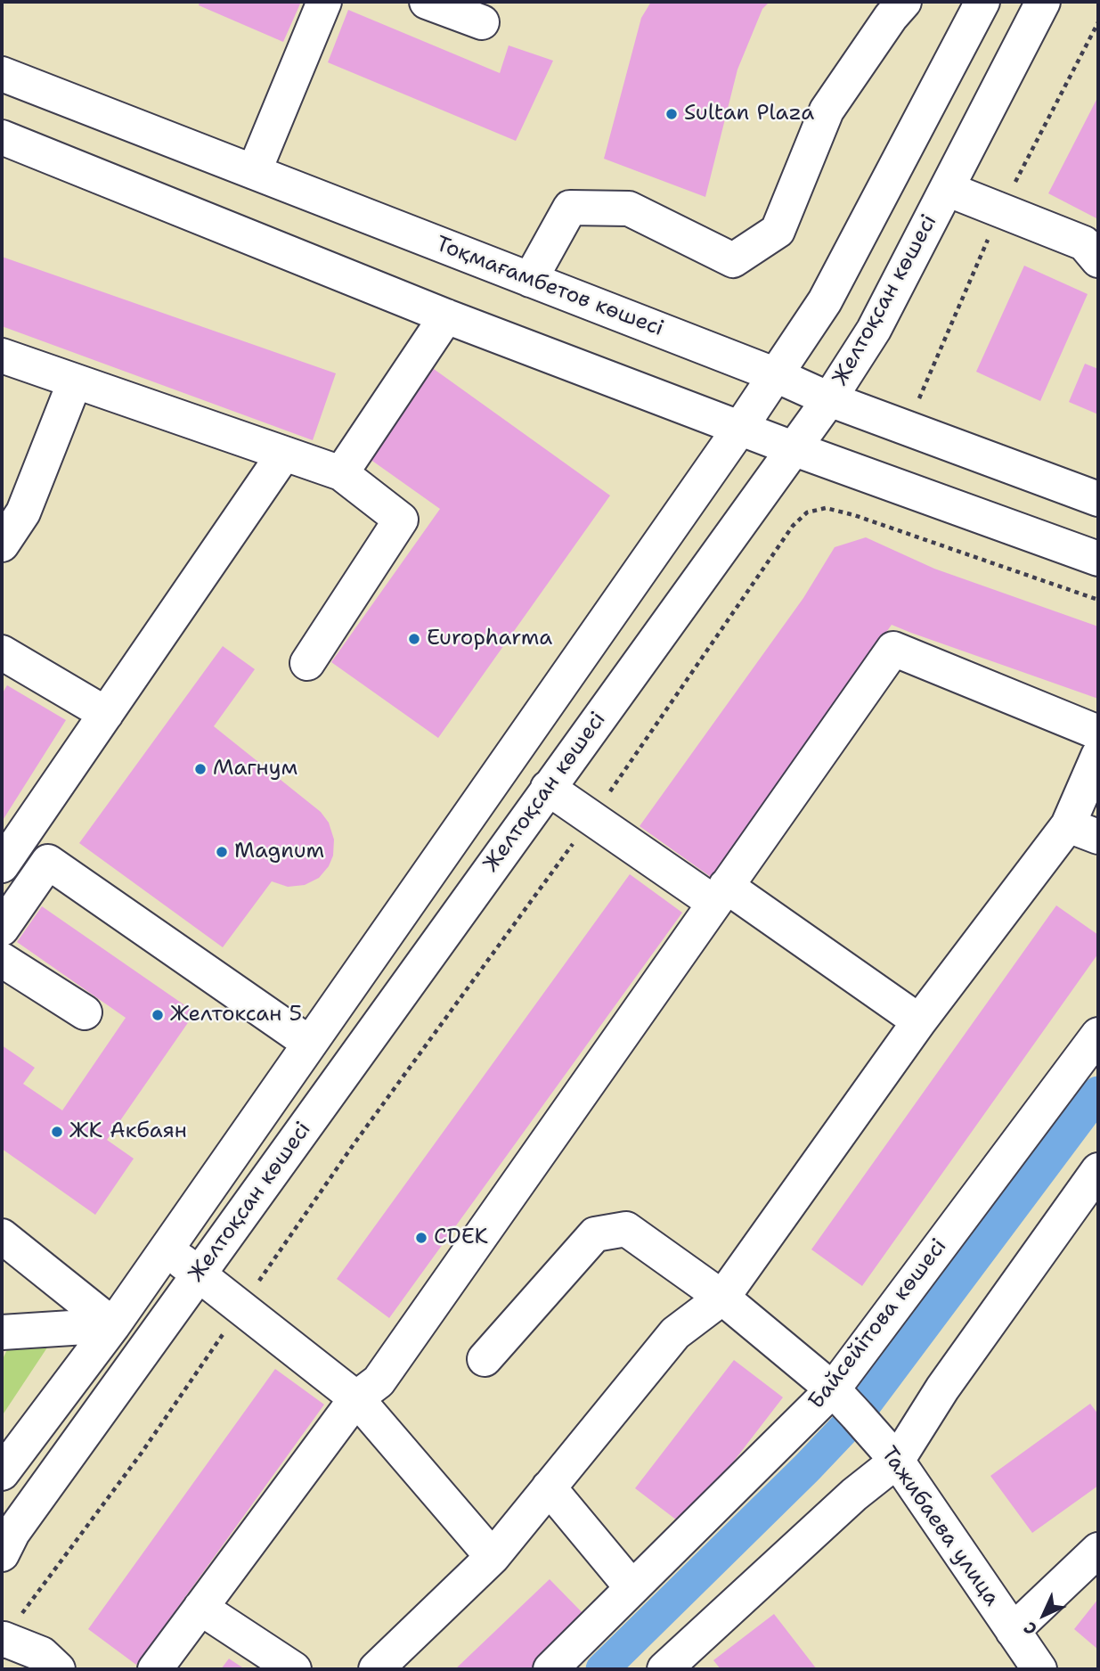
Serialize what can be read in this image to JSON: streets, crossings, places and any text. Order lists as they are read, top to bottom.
{
  "streets": {
    "street": [
      "Тоқмағамбетов көшесі",
      "Желтоқсан көшесі",
      "Байсейітова көшесі",
      "Тажибаева улица"
    ]
  },
  "crossings": [
    ["Тоқмағамбетов көшесі", "Желтоқсан көшесі"],
    ["Байсейітова көшесі", "Тажибаева улица"]
  ],
  "places": [
    "Sultan Plaza",
    "Europharma",
    "Магнум",
    "Magnum",
    "Желтоксан 5",
    "ЖК Акбаян",
    "CDEK"
  ],
  "north": "bottom left"
}
